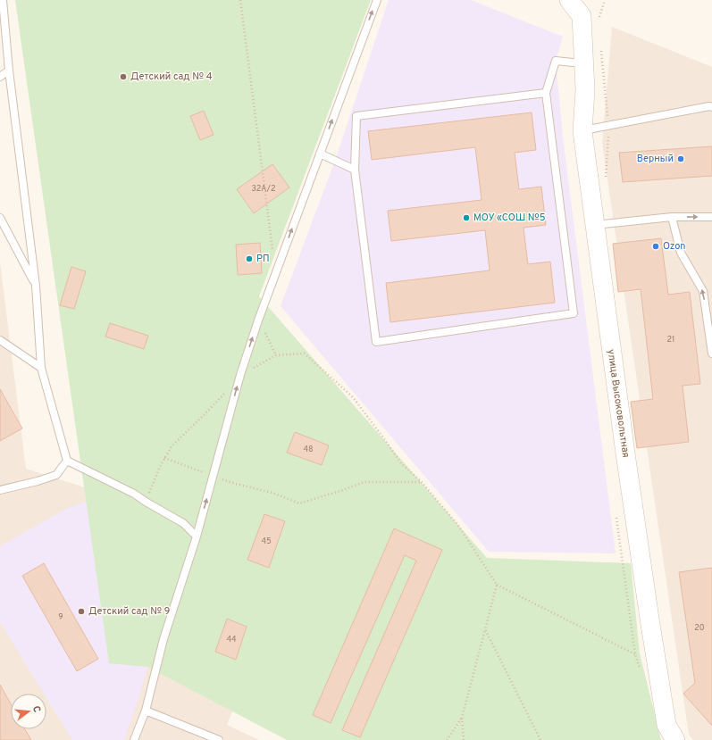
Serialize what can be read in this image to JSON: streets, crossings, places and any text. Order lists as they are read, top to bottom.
{
  "streets": {
    "street": ["улица Высоковольтная"]
  },
  "places": [
    "Детский сад № 4",
    "Верный",
    "МОУ «СОШ №5",
    "Ozon",
    "РП",
    "Детский сад № 9"
  ],
  "house_numbers": [
    "32А/2",
    "21",
    "48",
    "45",
    "9",
    "20",
    "44"
  ],
  "north": "right"
}
